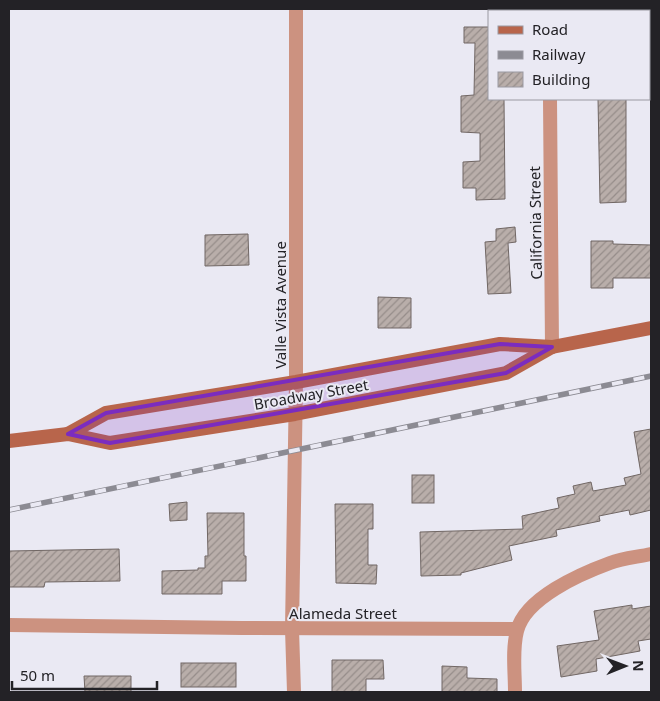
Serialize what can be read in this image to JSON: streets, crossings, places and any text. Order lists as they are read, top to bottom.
{
  "streets": {
    "main road": ["Broadway Street"],
    "street": ["California Street", "Valle Vista Avenue", "Alameda Street"]
  },
  "crossings": [
    ["California Street", "Broadway Street"],
    ["Valle Vista Avenue", "Broadway Street"],
    ["Valle Vista Avenue", "Alameda Street"]
  ],
  "legend": ["Road", "Railway", "Building"],
  "scale_bar": "50 m",
  "north": "right"
}
